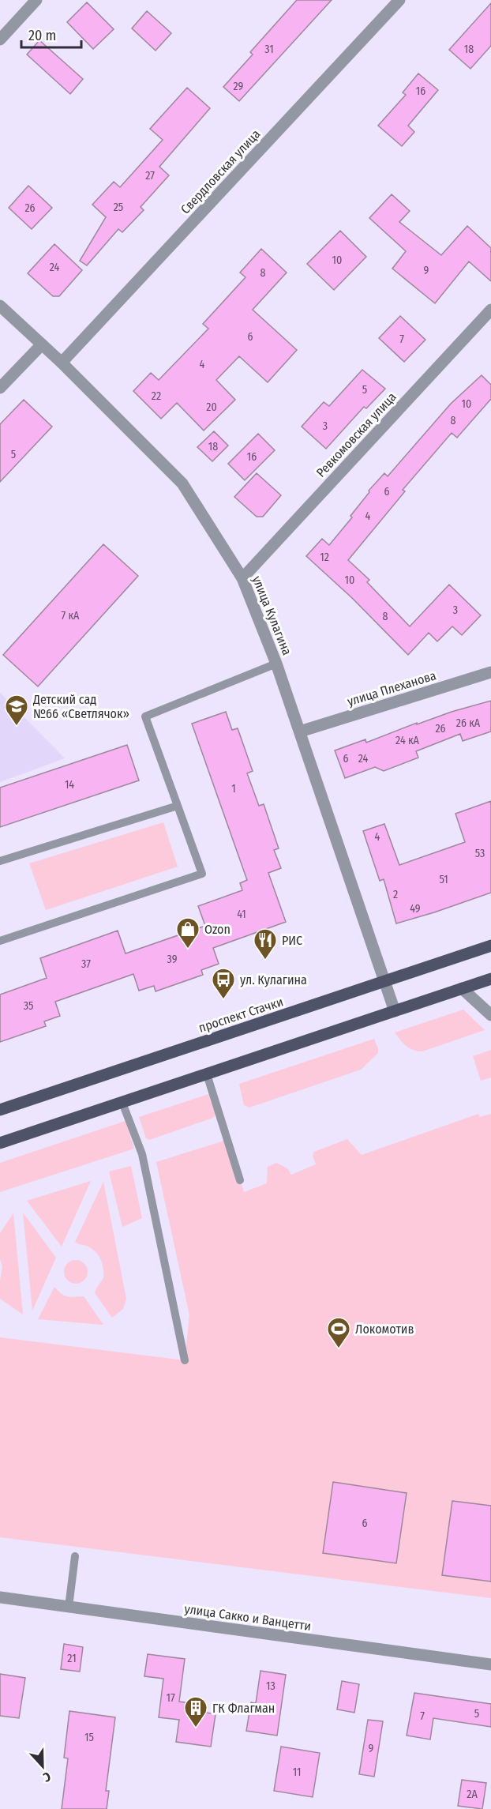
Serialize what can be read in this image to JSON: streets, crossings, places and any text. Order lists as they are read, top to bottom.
{
  "streets": {
    "main road": ["проспект Стачки"],
    "street": [
      "Свердловская улица",
      "Ревкомовская улица",
      "улица Кулагина",
      "улица Плеханова",
      "улица Сакко и Ванцетти"
    ]
  },
  "crossings": [
    ["Свердловская улица", "улица Кулагина"],
    ["Ревкомовская улица", "улица Кулагина"],
    ["улица Кулагина", "улица Плеханова"],
    ["улица Кулагина", "проспект Стачки"]
  ],
  "places": {
    "school or university": ["Детский сад №66 «Светлячок»"],
    "shop": ["Ozon"],
    "restaurant": ["РИС"],
    "bus stop": ["ул. Кулагина"],
    "sports": ["Локомотив"],
    "building": ["ГК Флагман"]
  },
  "house_numbers": [
    "31",
    "18",
    "29",
    "16",
    "27",
    "25",
    "26",
    "10",
    "24",
    "9",
    "8",
    "6",
    "7",
    "4",
    "5",
    "22",
    "10",
    "20",
    "8",
    "3",
    "18",
    "5",
    "16",
    "6",
    "4",
    "12",
    "10",
    "3",
    "7 кА",
    "8",
    "26 кА",
    "26",
    "24 кА",
    "6",
    "24",
    "14",
    "1",
    "4",
    "53",
    "51",
    "2",
    "49",
    "41",
    "39",
    "37",
    "35",
    "6",
    "21",
    "13",
    "17",
    "5",
    "7",
    "15",
    "9",
    "11",
    "2А"
  ],
  "scale_bar": "20 m",
  "north": "bottom"
}
